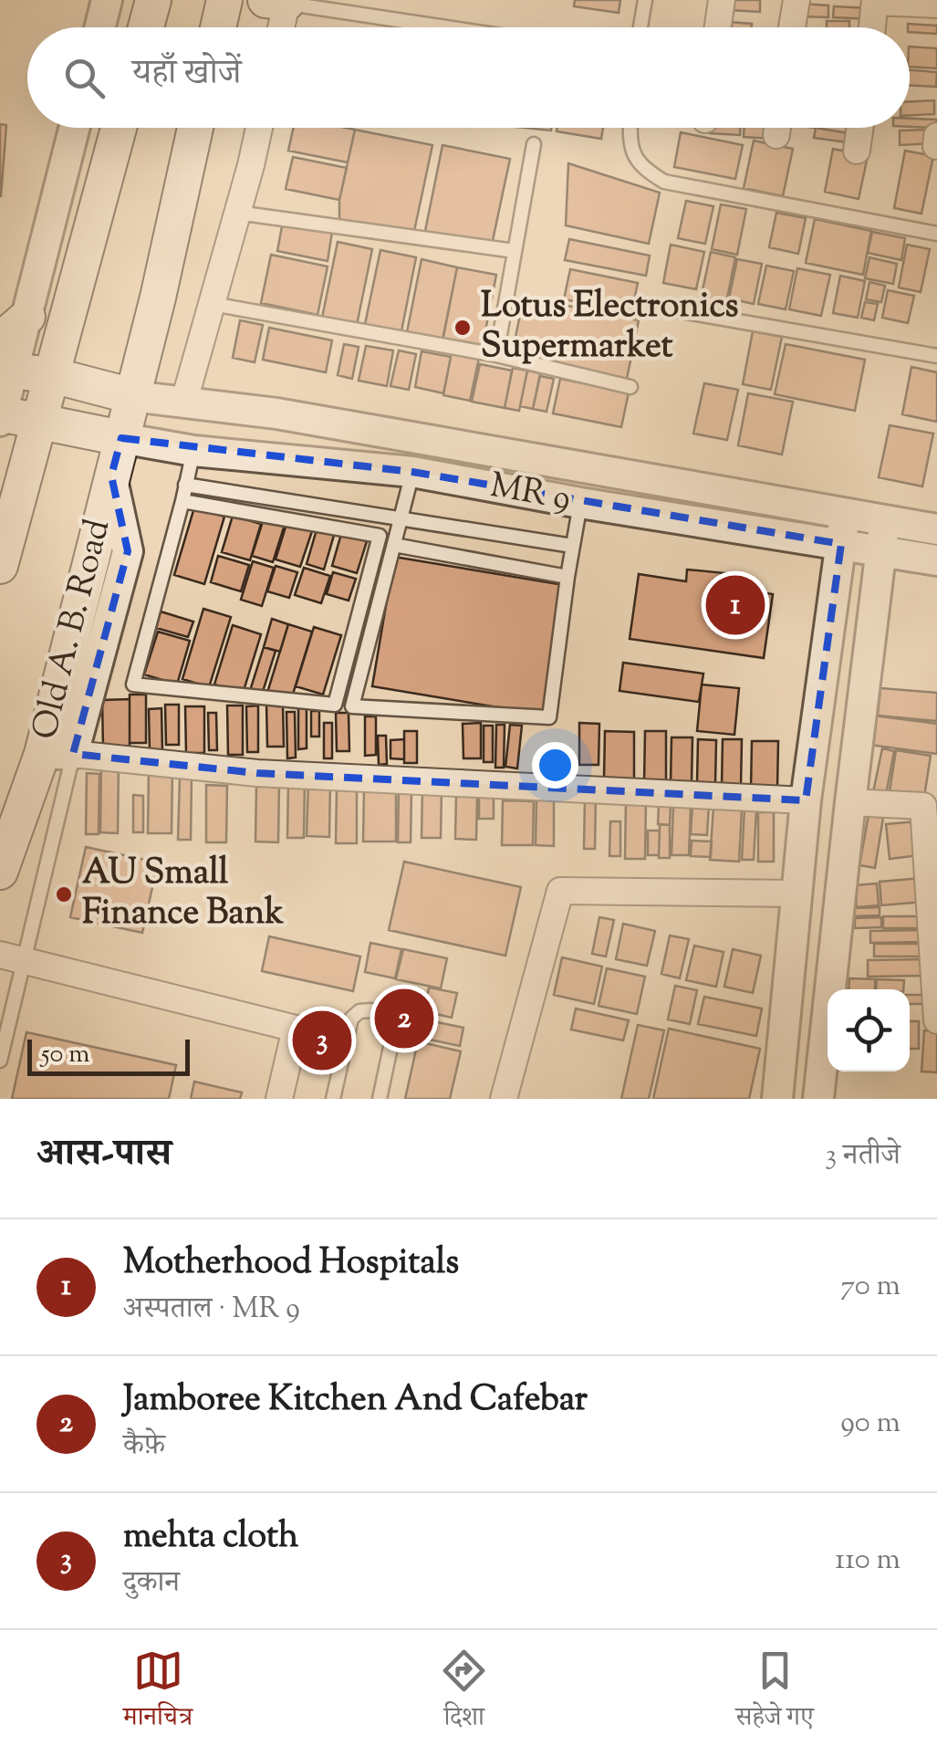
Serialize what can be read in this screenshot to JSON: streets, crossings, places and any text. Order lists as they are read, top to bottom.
{
  "streets": {
    "main road": ["Old A. B. Road"],
    "street": ["MR 9"]
  },
  "crossings": [
    ["MR 9", "Old A. B. Road"]
  ],
  "places": ["Lotus Electronics Supermarket", "AU Small Finance Bank"],
  "scale_bar": "50 m",
  "page": {
    "search": "यहाँ खोजें",
    "pins": ["1", "2", "3"],
    "scale": "50 m",
    "heading": ["आस-पास", "3 नतीजे"],
    "list": [
      {
        "mark": "1",
        "name": "Motherhood Hospitals",
        "note": "अस्पताल · MR 9",
        "value": "70 m"
      },
      {
        "mark": "2",
        "name": "Jamboree Kitchen And Cafebar",
        "note": "कैफ़े",
        "value": "90 m"
      },
      {
        "mark": "3",
        "name": "mehta cloth",
        "note": "दुकान",
        "value": "110 m"
      }
    ],
    "nav": ["मानचित्र", "दिशा", "सहेजे गए"]
  }
}
